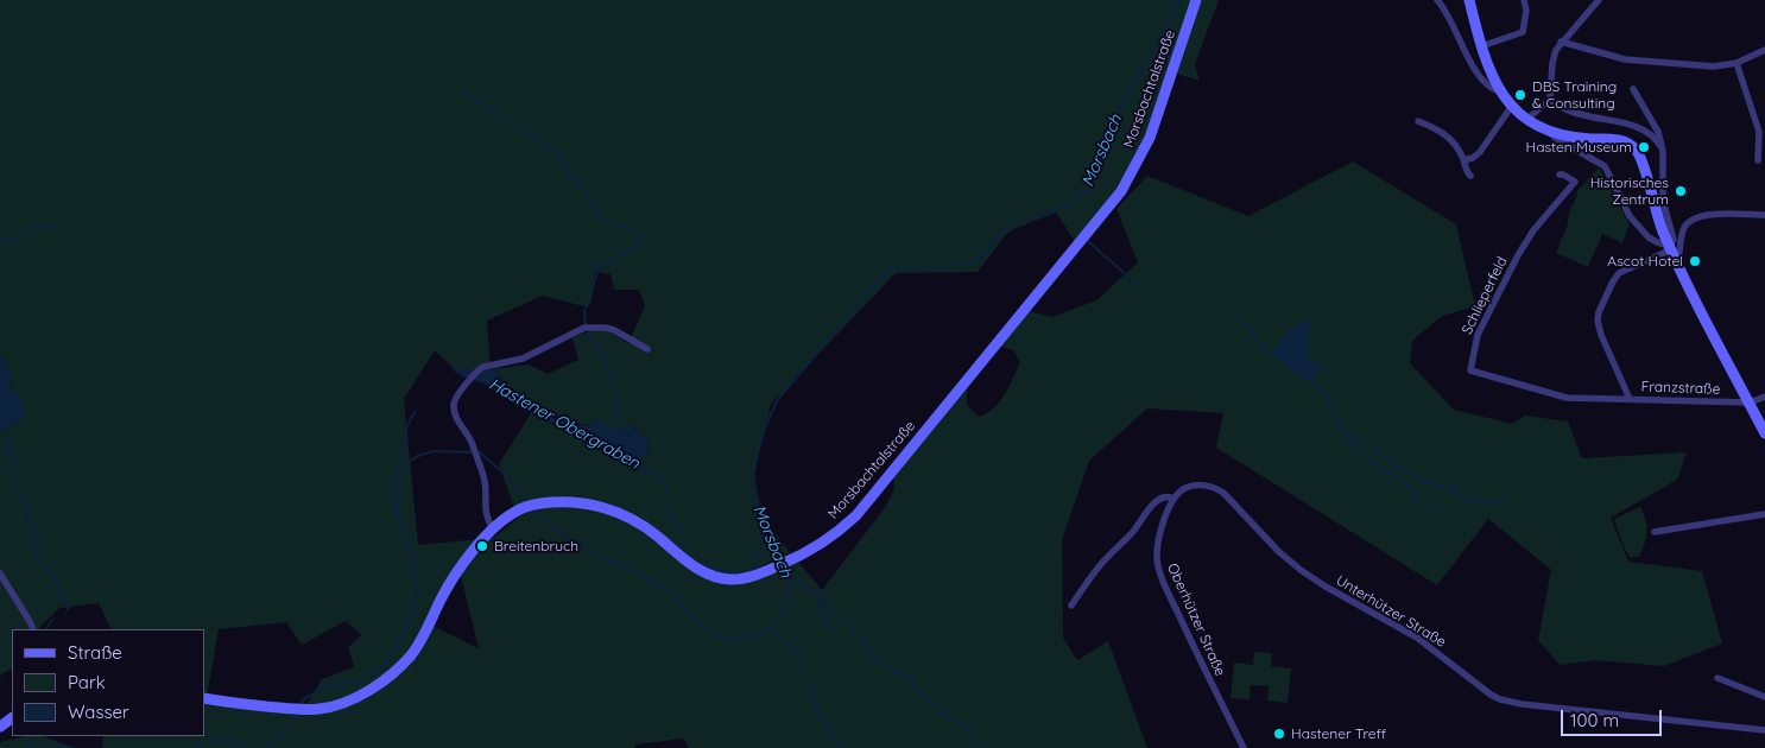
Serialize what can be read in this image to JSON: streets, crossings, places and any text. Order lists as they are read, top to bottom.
{
  "streets": {
    "main road": ["Morsbachtalstraße"],
    "street": [
      "Schlieperfeld",
      "Franzstraße",
      "Unterhützer Straße",
      "Oberhützer Straße"
    ]
  },
  "crossings": [
    ["Schlieperfeld", "Franzstraße"],
    ["Unterhützer Straße", "Oberhützer Straße"]
  ],
  "water": ["Morsbach", "Hastener Obergraben"],
  "places": [
    "DBS Training & Consulting",
    "Hasten Museum",
    "Historisches Zentrum",
    "Ascot Hotel",
    "Breitenbruch",
    "Hastener Treff"
  ],
  "legend": ["Straße", "Park", "Wasser"],
  "scale_bar": "100 m"
}
